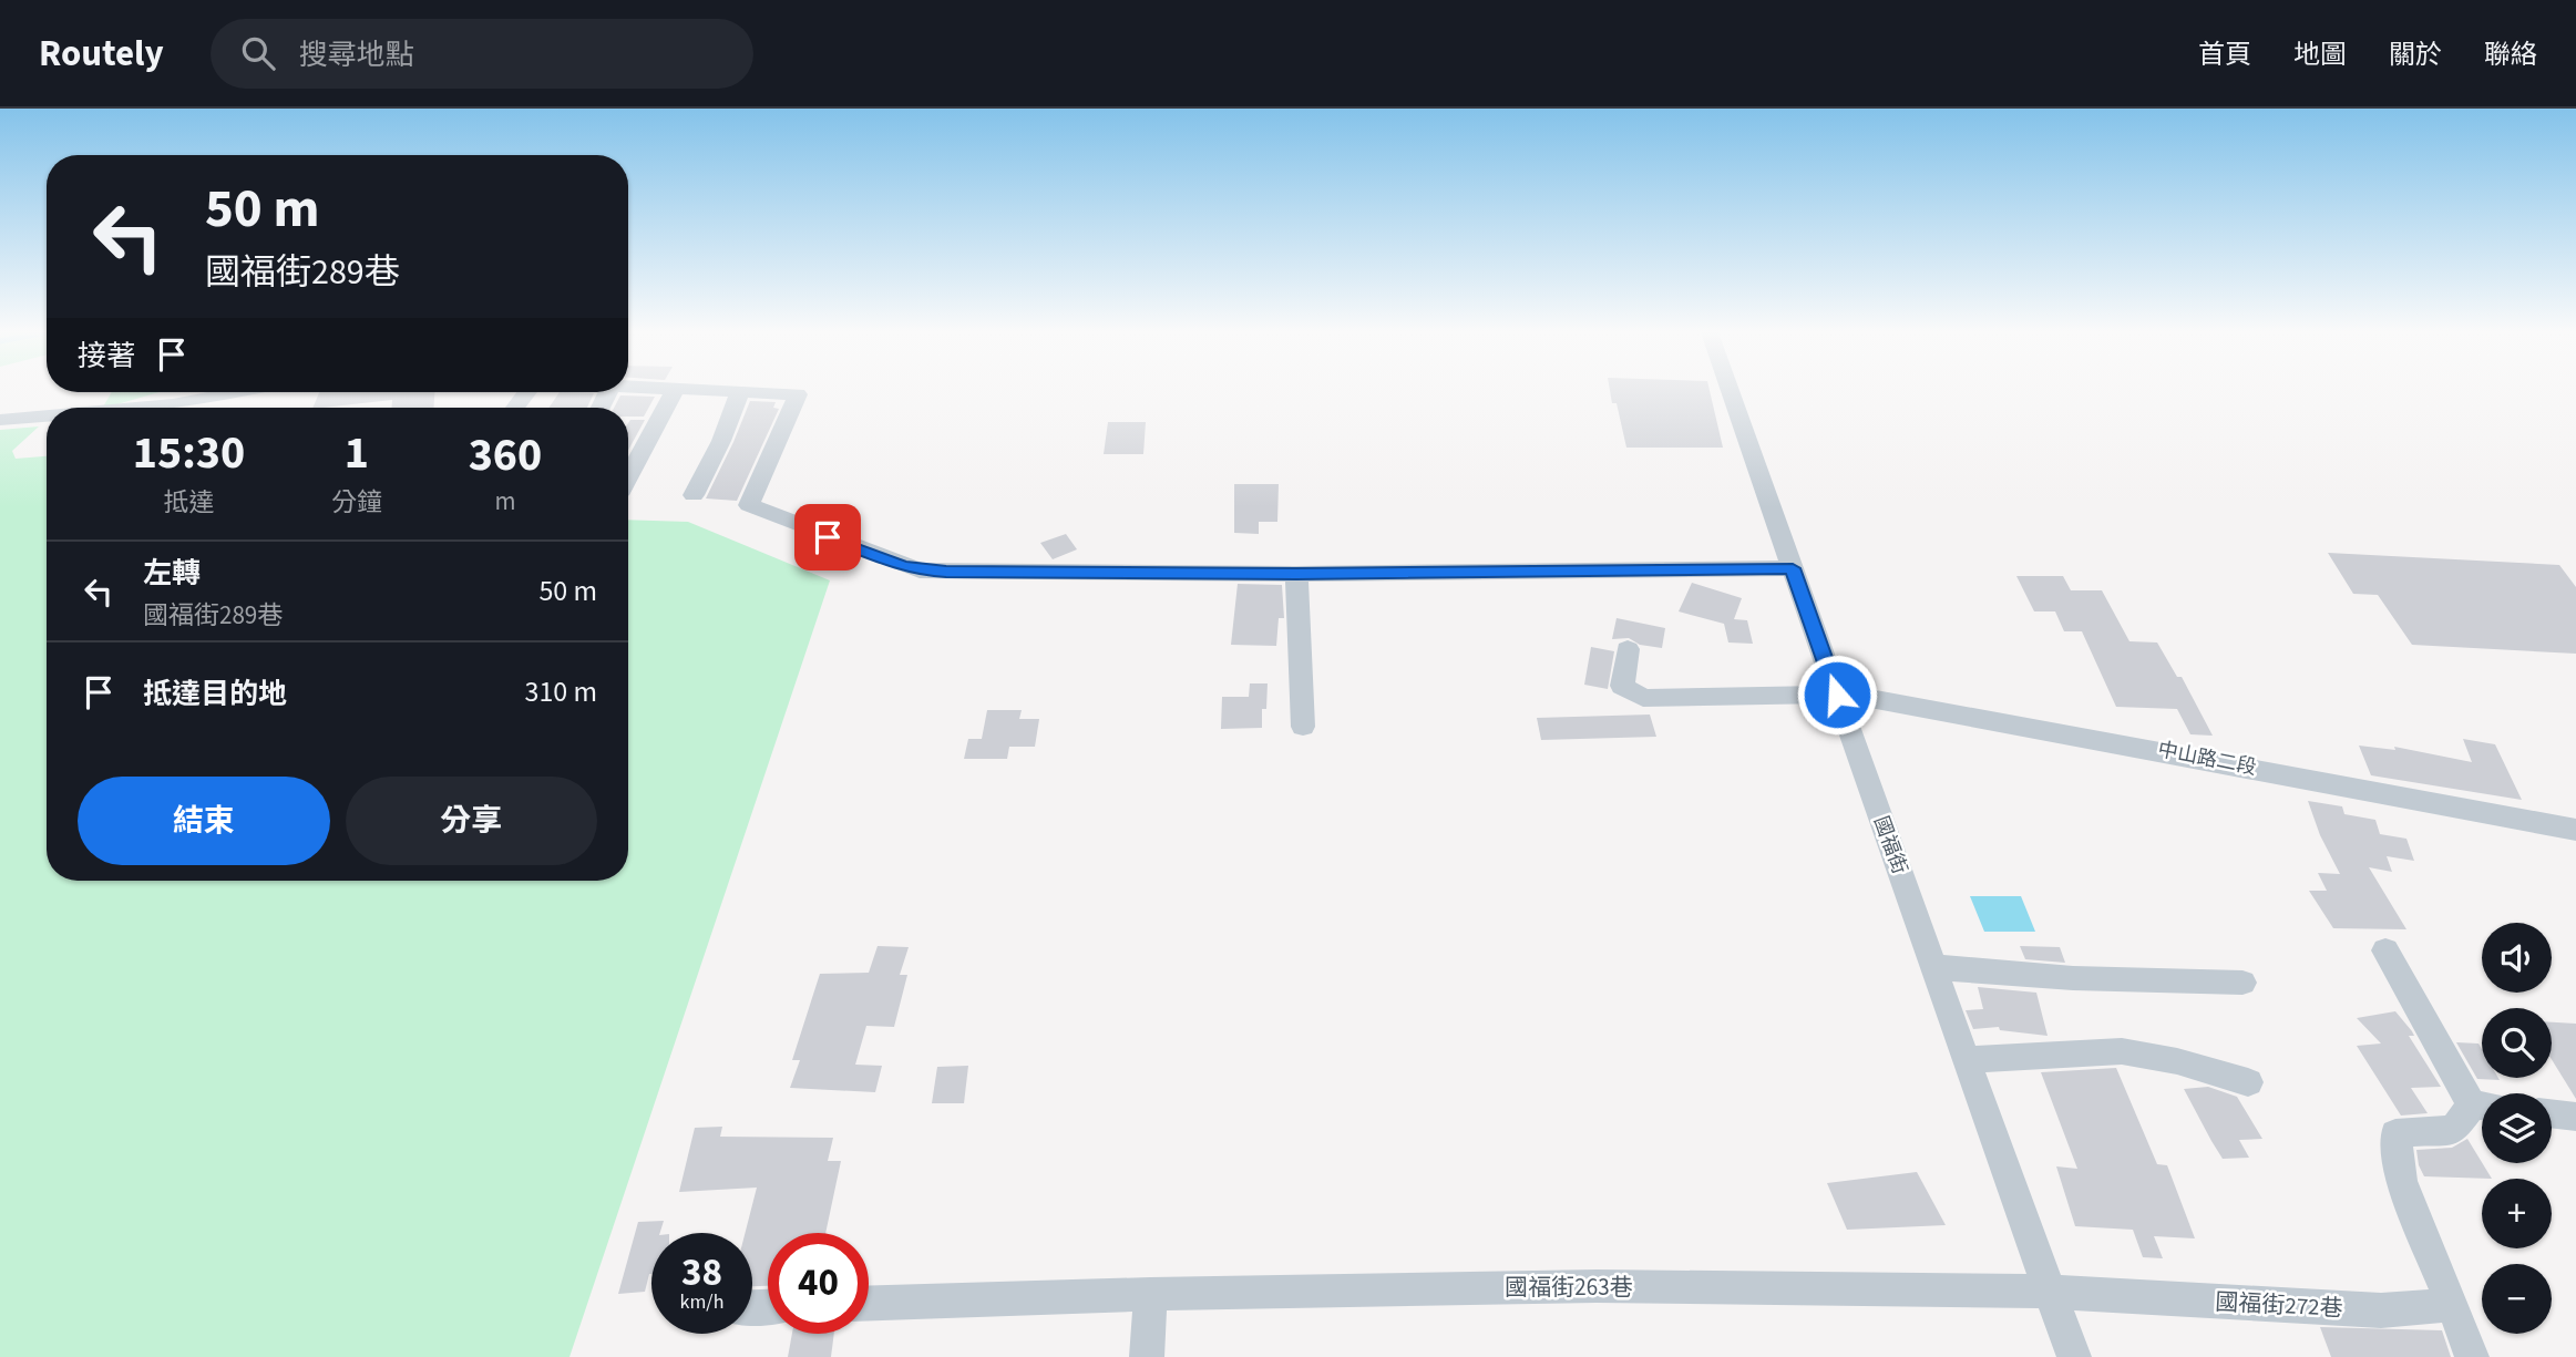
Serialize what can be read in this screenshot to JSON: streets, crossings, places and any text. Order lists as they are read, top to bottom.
{
  "streets": {
    "street": [
      "中山路二段",
      "國福街",
      "國福街263巷",
      "國福街272巷"
    ]
  },
  "crossings": [
    ["中山路二段", "國福街"],
    ["國福街", "國福街263巷"],
    ["國福街", "國福街272巷"],
    ["國福街263巷", "國福街272巷"]
  ],
  "page": {
    "header": "Routely",
    "search": "搜尋地點",
    "nav": [
      "首頁",
      "地圖",
      "關於",
      "聯絡"
    ],
    "turn": ["50 m", "國福街289巷"],
    "then": "接著",
    "eta": [
      "15:30",
      "抵達",
      "1",
      "分鐘",
      "360",
      "m"
    ],
    "list": [
      {
        "name": "左轉",
        "note": "國福街289巷",
        "value": "50 m"
      },
      {
        "name": "抵達目的地",
        "value": "310 m"
      }
    ],
    "buttons": ["結束", "分享"],
    "map_buttons": ["+", "−"],
    "speed": "38 km/h",
    "limit": "40"
  }
}
